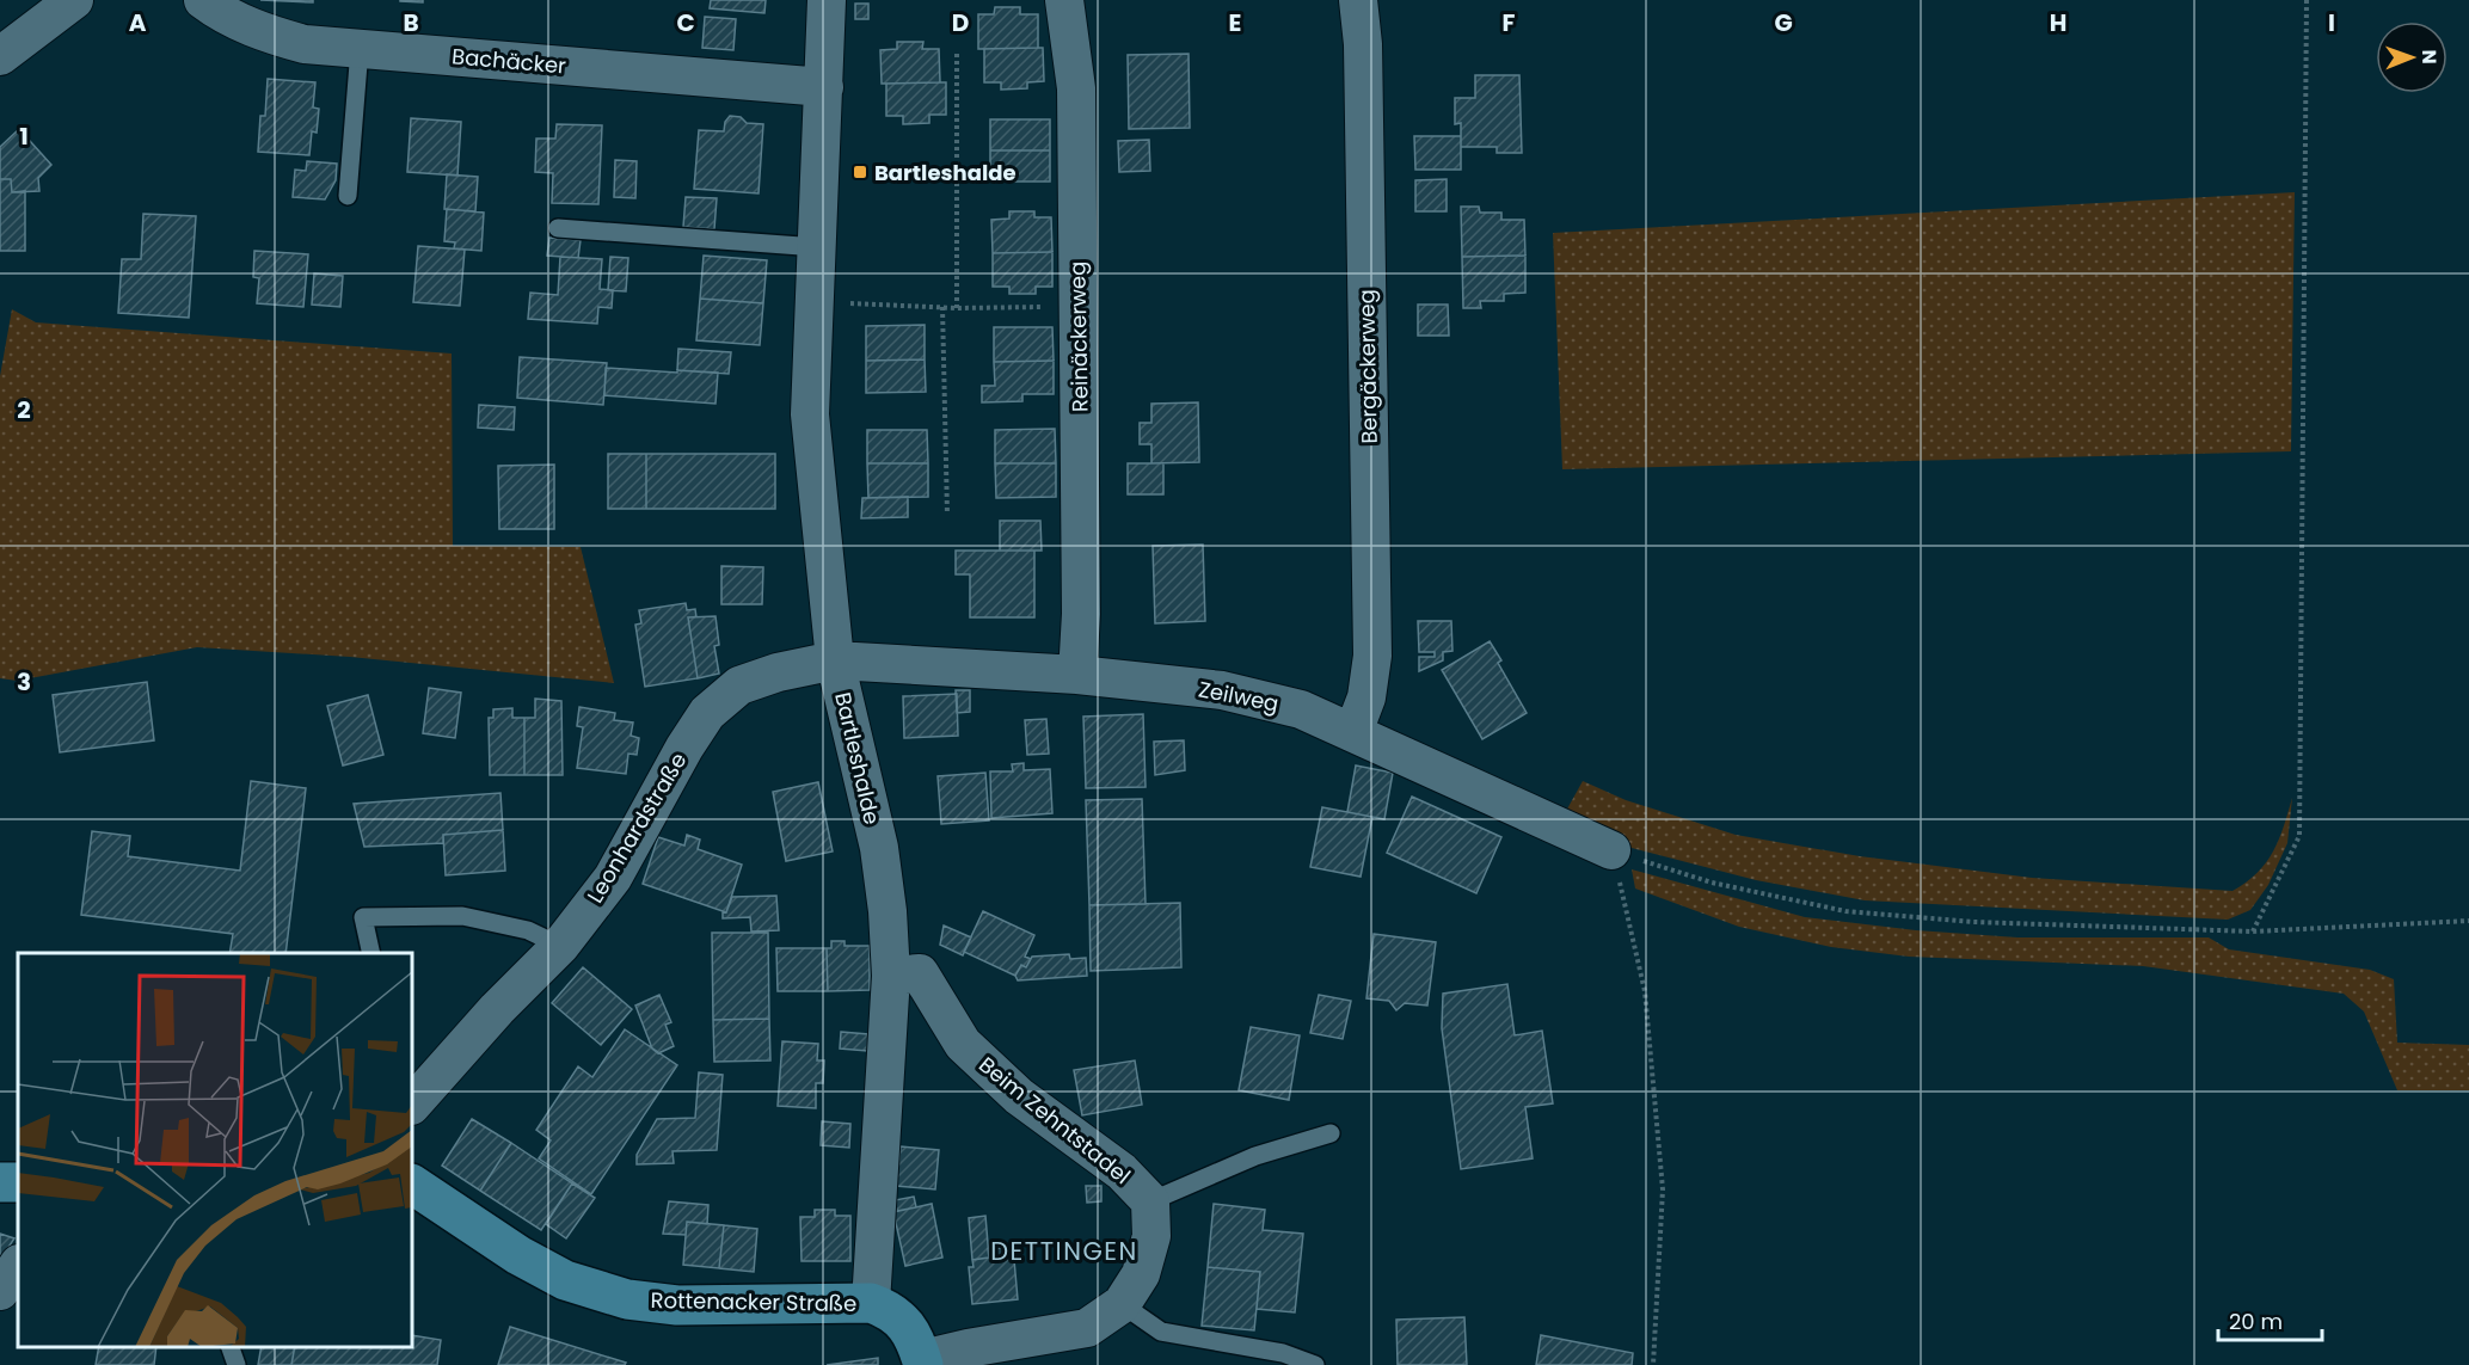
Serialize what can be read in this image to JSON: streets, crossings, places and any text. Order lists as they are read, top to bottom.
{
  "streets": {
    "main road": ["Rottenacker Straße"],
    "street": [
      "Bachäcker",
      "Reinäckerweg",
      "Bergäckerweg",
      "Zeilweg",
      "Bartleshalde",
      "Leonhardstraße",
      "Beim Zehntstadel"
    ]
  },
  "crossings": [
    ["Bachäcker", "Bartleshalde"],
    ["Reinäckerweg", "Zeilweg"],
    ["Bergäckerweg", "Zeilweg"],
    ["Zeilweg", "Bartleshalde"],
    ["Zeilweg", "Leonhardstraße"],
    ["Bartleshalde", "Leonhardstraße"],
    ["Bartleshalde", "Beim Zehntstadel"],
    ["Bartleshalde", "Rottenacker Straße"],
    ["Beim Zehntstadel", "Rottenacker Straße"]
  ],
  "districts": ["DETTINGEN"],
  "places": {
    "transit": ["Bartleshalde"]
  },
  "scale_bar": "20 m",
  "north": "right",
  "grid": {
    "columns": [
      "A",
      "B",
      "C",
      "D",
      "E",
      "F",
      "G",
      "H",
      "I"
    ],
    "rows": ["1", "2", "3"]
  }
}
